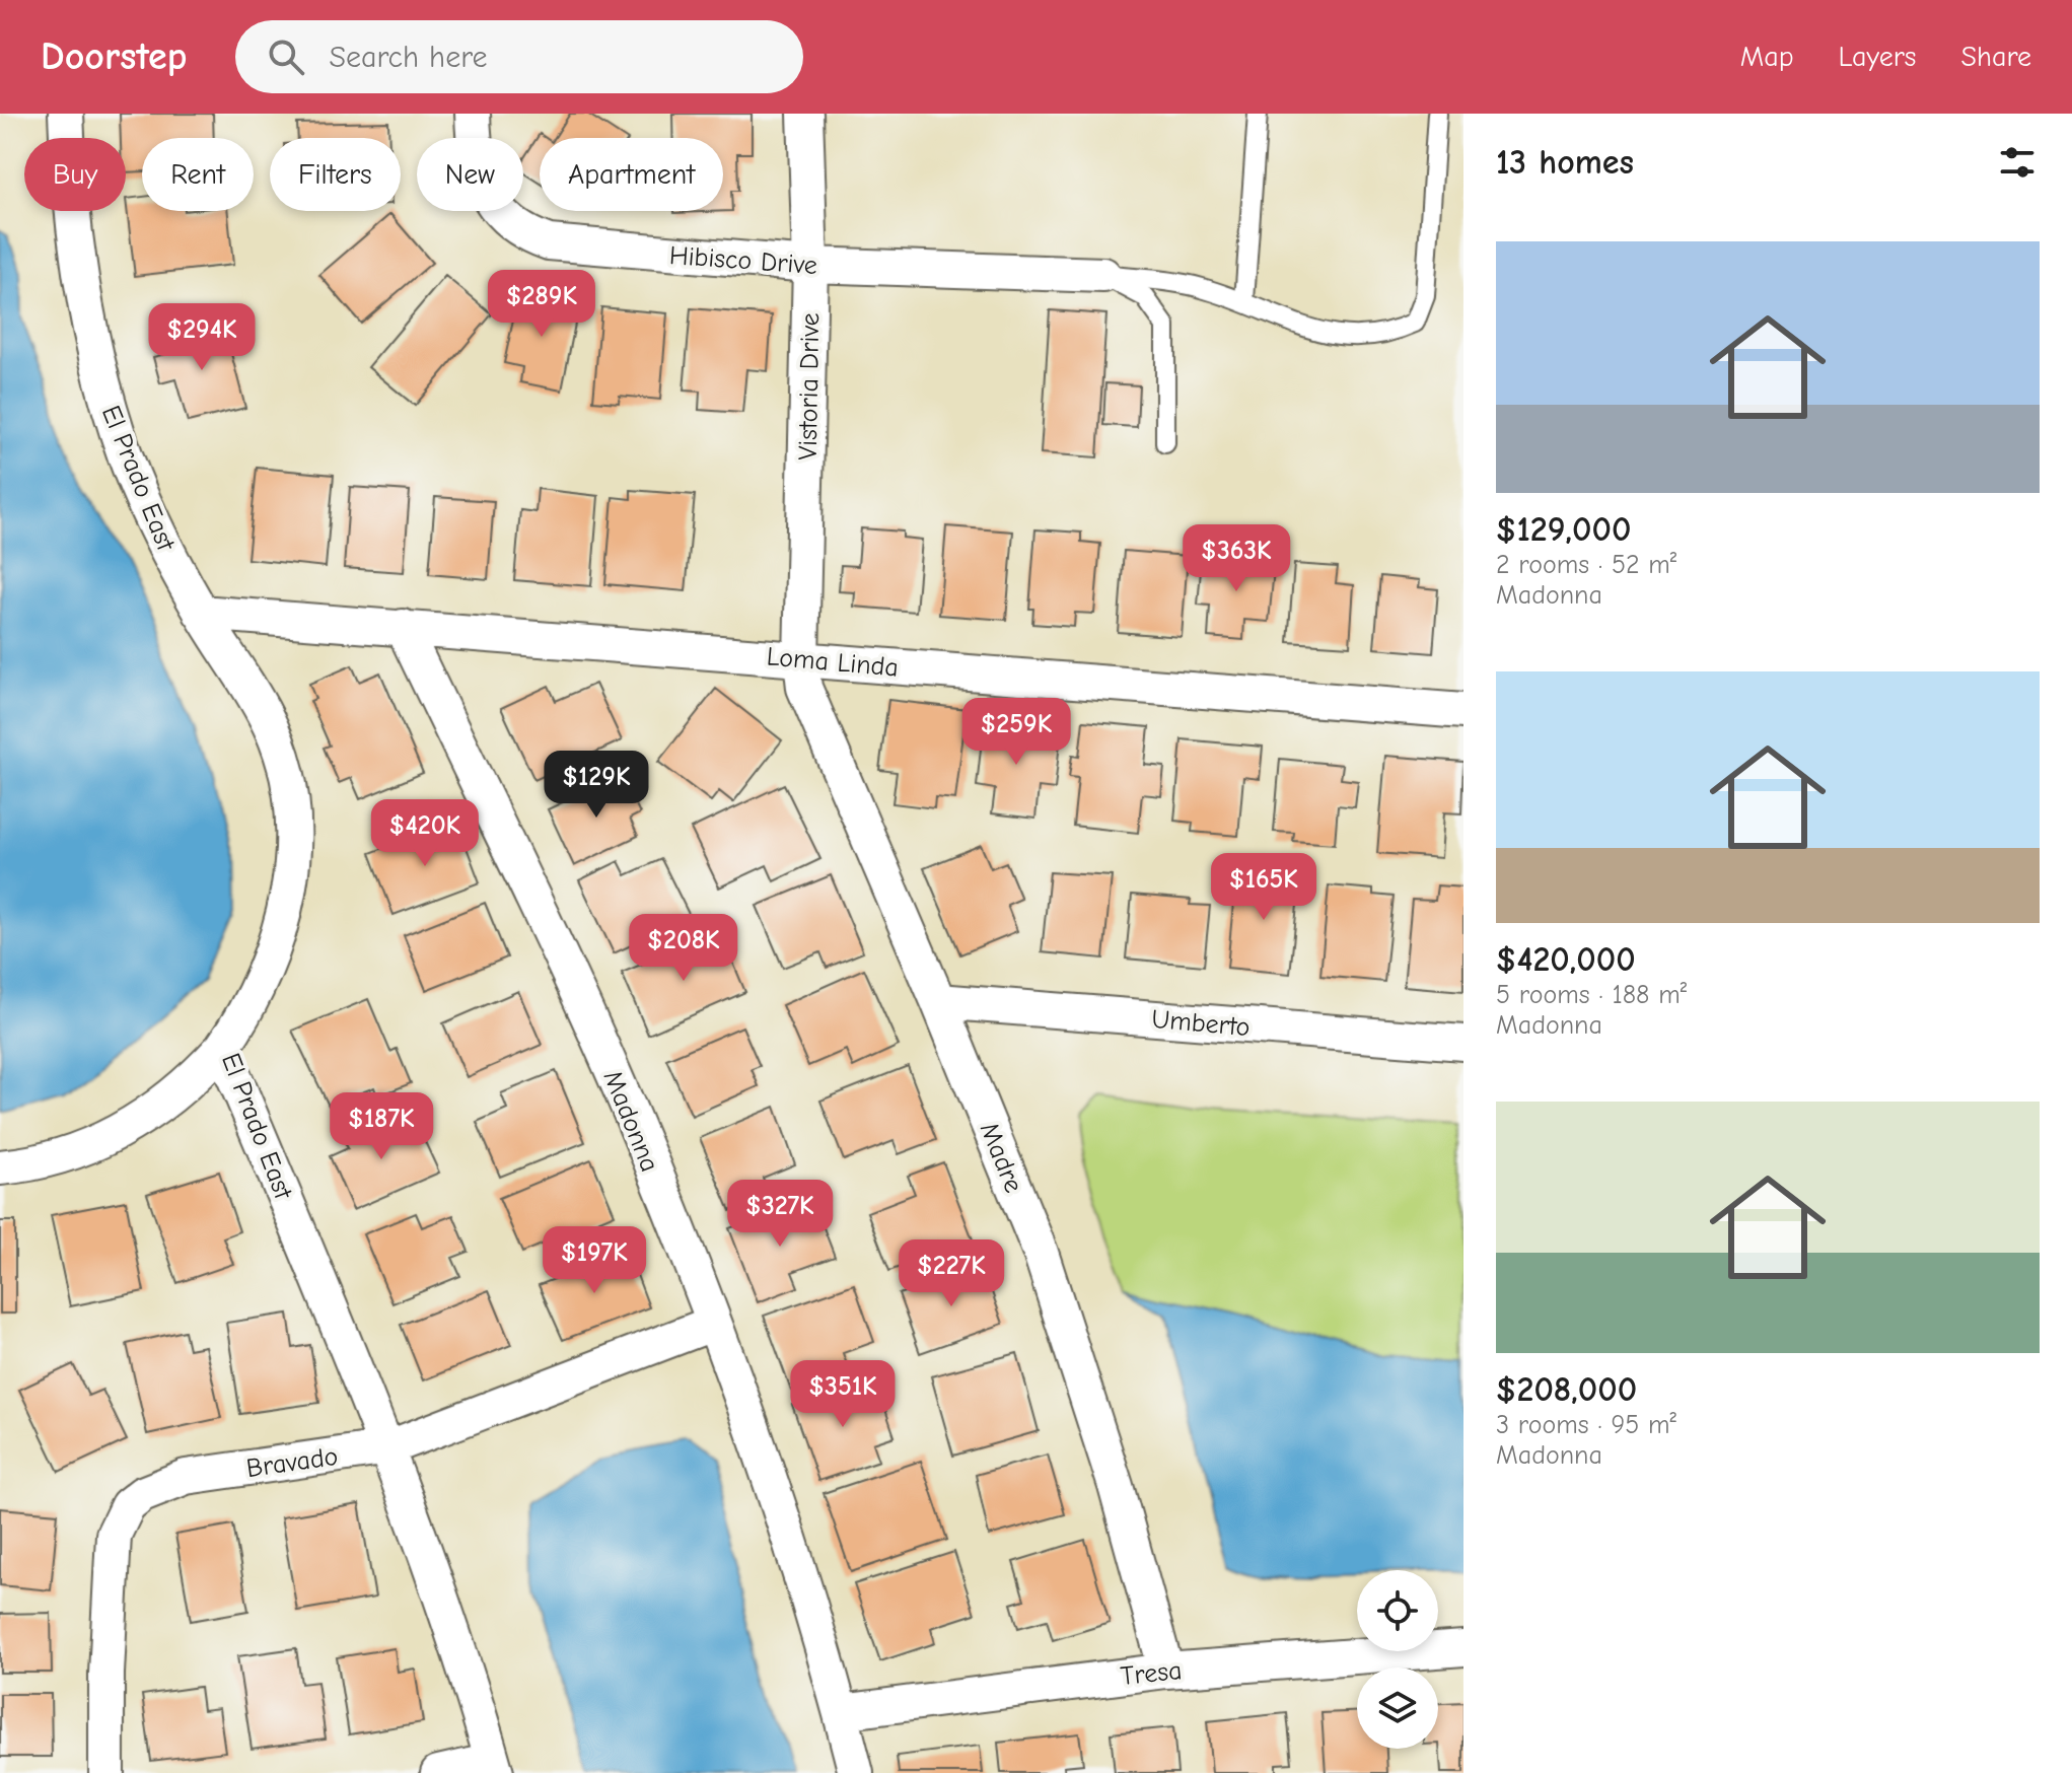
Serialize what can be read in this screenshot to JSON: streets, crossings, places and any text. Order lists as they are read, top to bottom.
{
  "streets": {
    "street": [
      "Hibisco Drive",
      "Vistoria Drive",
      "El Prado East",
      "Loma Linda",
      "Umberto",
      "Madonna",
      "Madre",
      "Bravado",
      "Tresa"
    ]
  },
  "crossings": [
    ["Hibisco Drive", "Vistoria Drive"],
    ["Vistoria Drive", "Loma Linda"],
    ["Vistoria Drive", "Madre"],
    ["El Prado East", "Loma Linda"],
    ["El Prado East", "Bravado"],
    ["Loma Linda", "Madonna"],
    ["Loma Linda", "Madre"],
    ["Umberto", "Madre"],
    ["Madonna", "Bravado"],
    ["Madonna", "Tresa"],
    ["Madre", "Tresa"]
  ],
  "page": {
    "header": "Doorstep",
    "search": "Search here",
    "nav": ["Map", "Layers", "Share"],
    "heading": "13 homes",
    "chip": [
      "Buy",
      "Rent",
      "Filters",
      "New",
      "Apartment"
    ],
    "list": [
      {
        "name": "$129,000",
        "note": "2 rooms · 52 m² · Madonna"
      },
      {
        "name": "$420,000",
        "note": "5 rooms · 188 m² · Madonna"
      },
      {
        "name": "$208,000",
        "note": "3 rooms · 95 m² · Madonna"
      }
    ],
    "price": [
      "$289K",
      "$294K",
      "$363K",
      "$259K",
      "$129K",
      "$420K",
      "$165K",
      "$208K",
      "$187K",
      "$327K",
      "$197K",
      "$227K",
      "$351K"
    ]
  }
}
